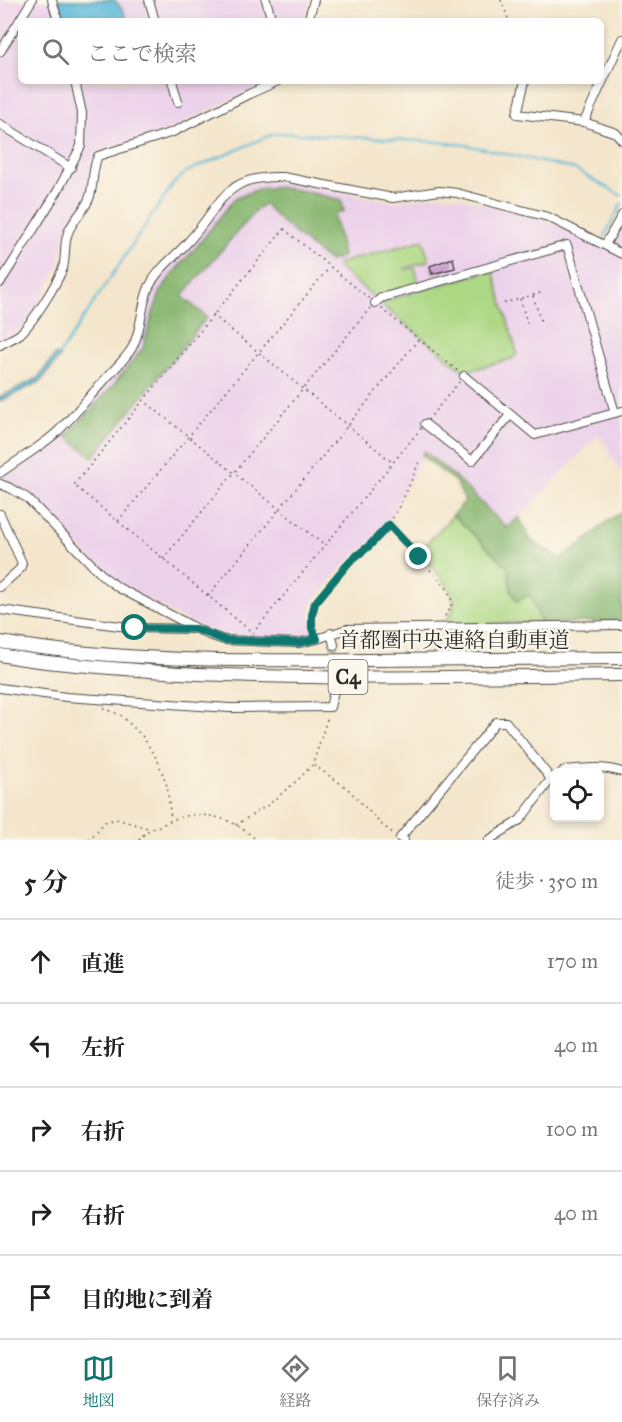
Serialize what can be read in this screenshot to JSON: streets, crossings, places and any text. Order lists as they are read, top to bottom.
{
  "streets": {
    "highway": ["首都圏中央連絡自動車道", "C4"]
  },
  "page": {
    "search": "ここで検索",
    "heading": ["5 分", "徒歩 · 350 m"],
    "list": [
      ["直進", "170 m"],
      ["左折", "40 m"],
      ["右折", "100 m"],
      ["右折", "40 m"],
      "目的地に到着"
    ],
    "nav": ["地図", "経路", "保存済み"]
  }
}
